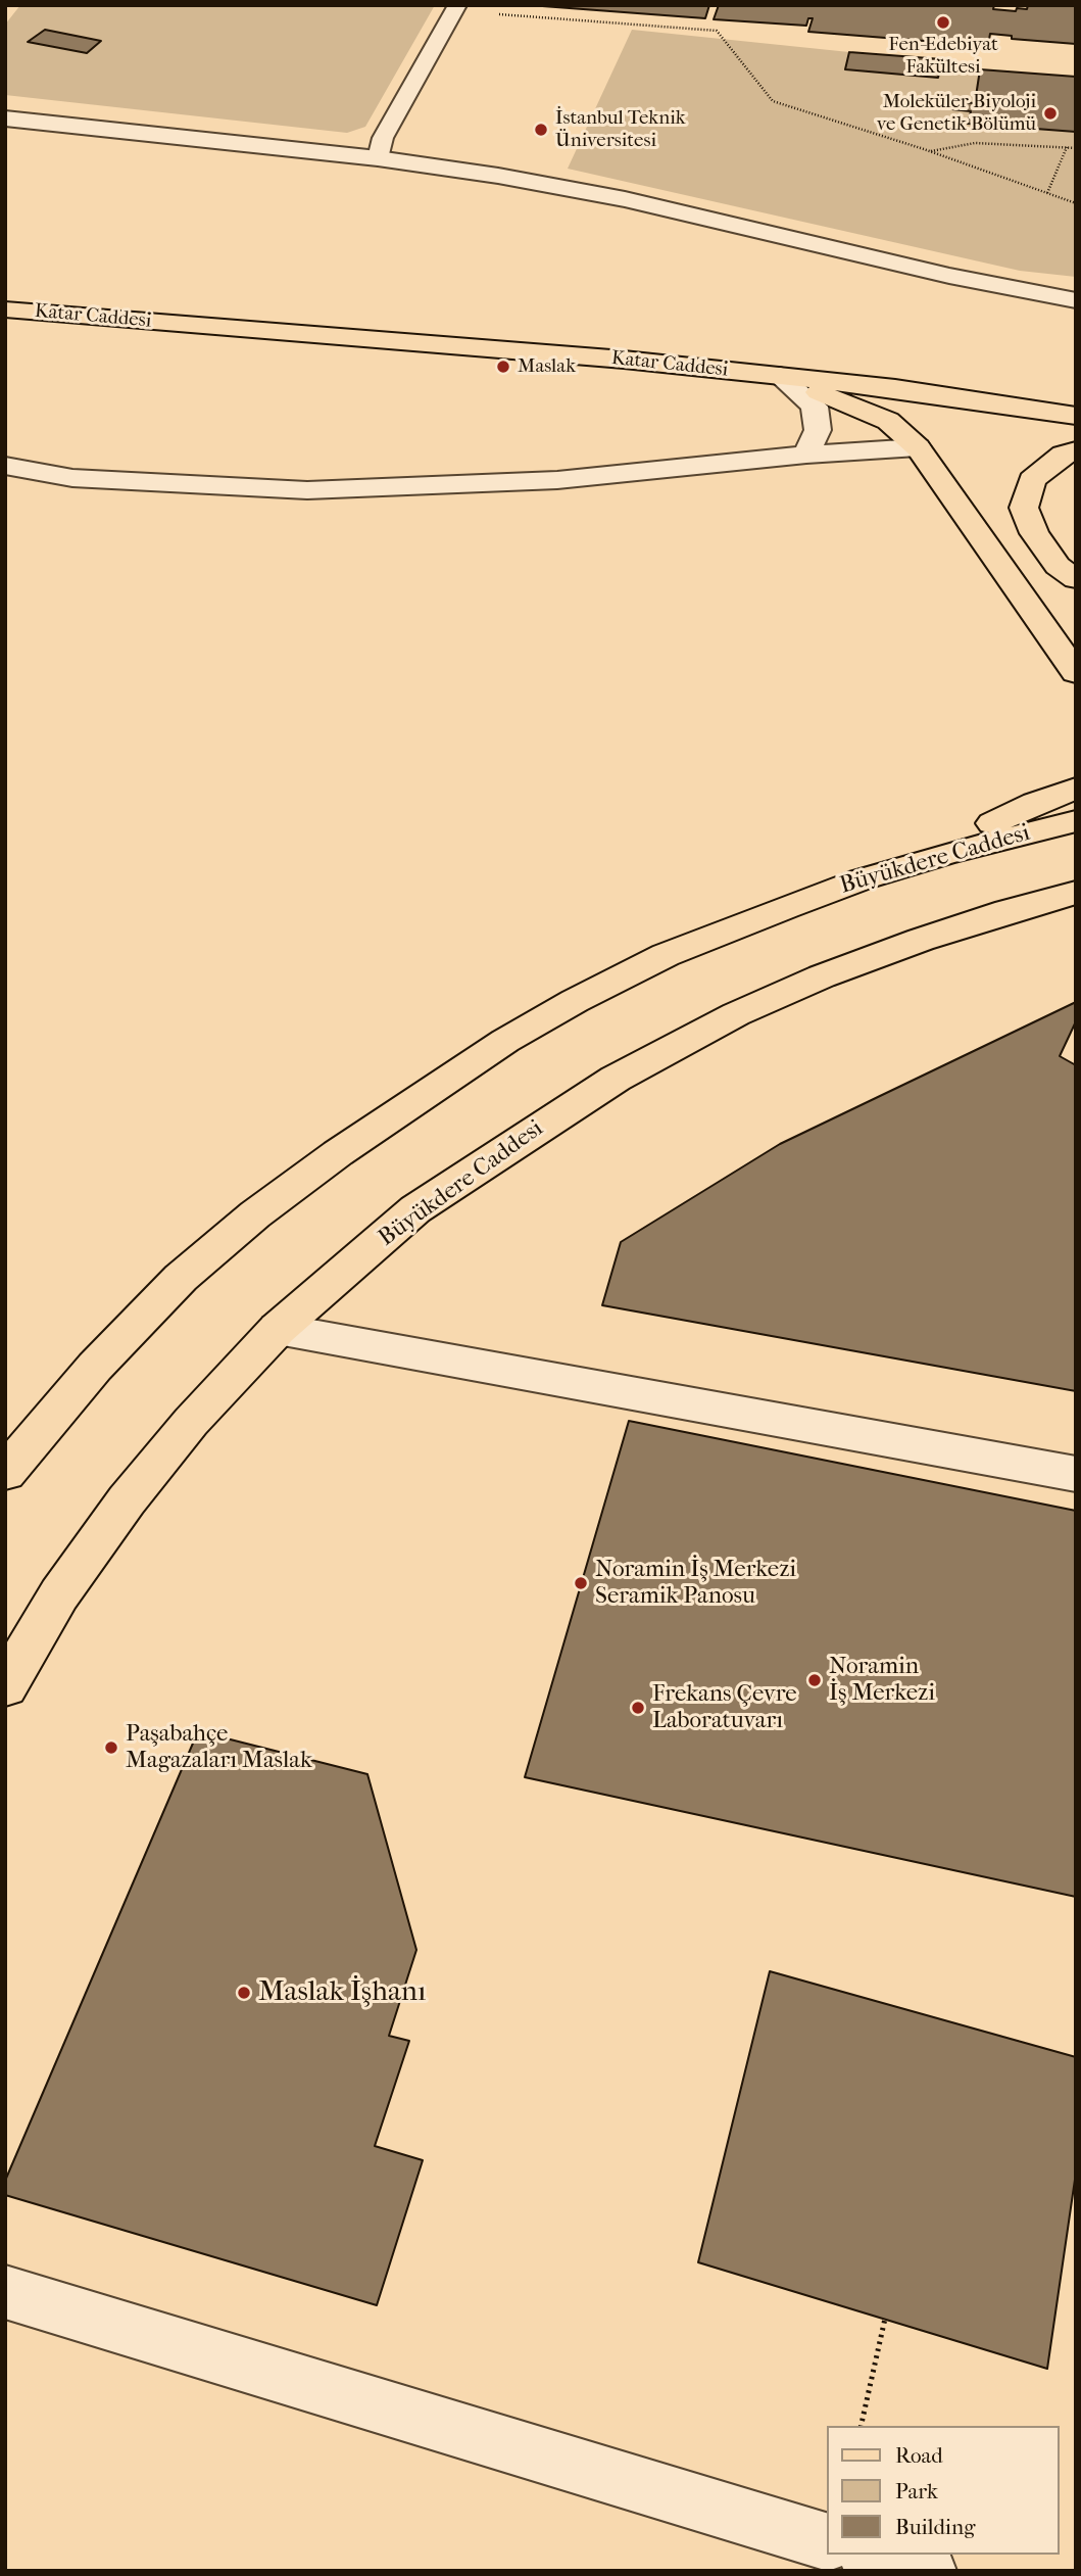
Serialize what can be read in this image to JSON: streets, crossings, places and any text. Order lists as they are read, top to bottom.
{
  "streets": {
    "main road": ["Katar Caddesi", "Büyükdere Caddesi"]
  },
  "places": [
    "Fen-Edebiyat Fakültesi",
    "Moleküler Biyoloji ve Genetik Bölümü",
    "İstanbul Teknik Üniversitesi",
    "Maslak",
    "Noramin İş Merkezi Seramik Panosu",
    "Noramin İş Merkezi",
    "Frekans Çevre Laboratuvarı",
    "Paşabahçe Magazaları Maslak",
    "Maslak İşhanı"
  ],
  "legend": ["Road", "Park", "Building"]
}
